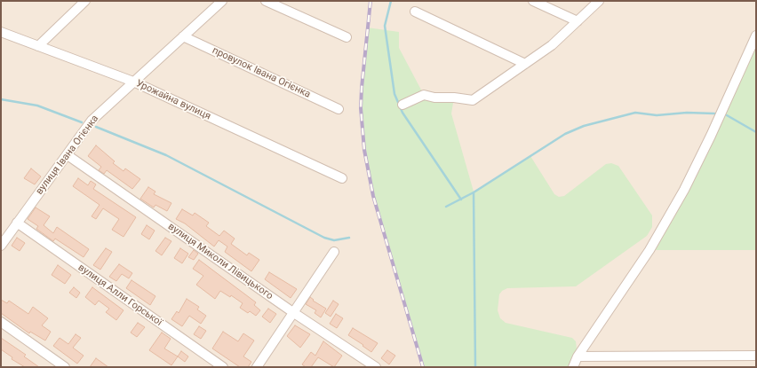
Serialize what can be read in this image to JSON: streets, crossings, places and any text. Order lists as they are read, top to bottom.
{
  "streets": {
    "street": [
      "провулок Івана Огієнка",
      "Урожайна вулиця",
      "вулиця Івана Огієнка",
      "вулиця Миколи Лівицького",
      "вулиця Алли Горської"
    ]
  },
  "crossings": [
    ["провулок Івана Огієнка", "вулиця Івана Огієнка"],
    ["Урожайна вулиця", "вулиця Івана Огієнка"],
    ["вулиця Івана Огієнка", "вулиця Миколи Лівицького"],
    ["вулиця Івана Огієнка", "вулиця Алли Горської"]
  ]
}
